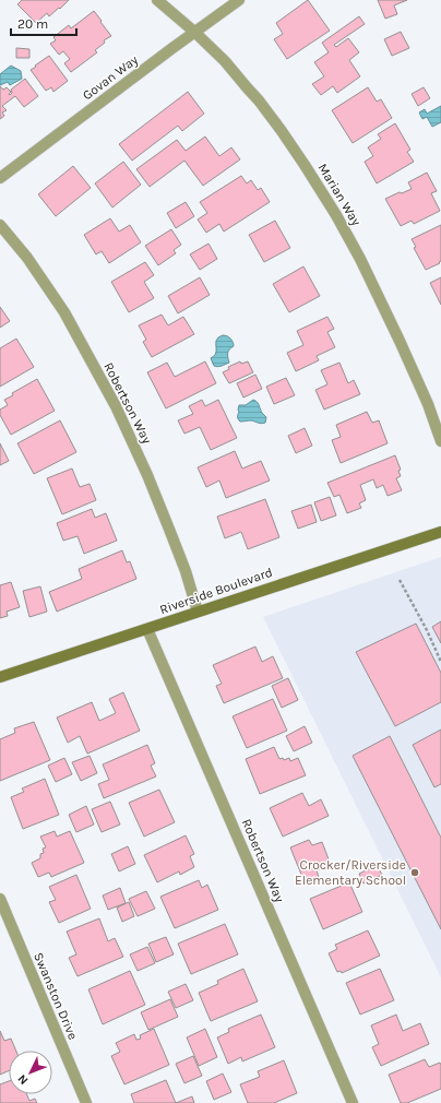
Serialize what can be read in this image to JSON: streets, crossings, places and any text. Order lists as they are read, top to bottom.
{
  "streets": {
    "main road": ["Riverside Boulevard"],
    "street": [
      "Govan Way",
      "Marian Way",
      "Robertson Way",
      "Swanston Drive"
    ]
  },
  "crossings": [
    ["Govan Way", "Marian Way"],
    ["Robertson Way", "Riverside Boulevard"]
  ],
  "places": ["Crocker/Riverside Elementary School"],
  "scale_bar": "20 m",
  "north": "bottom left"
}
